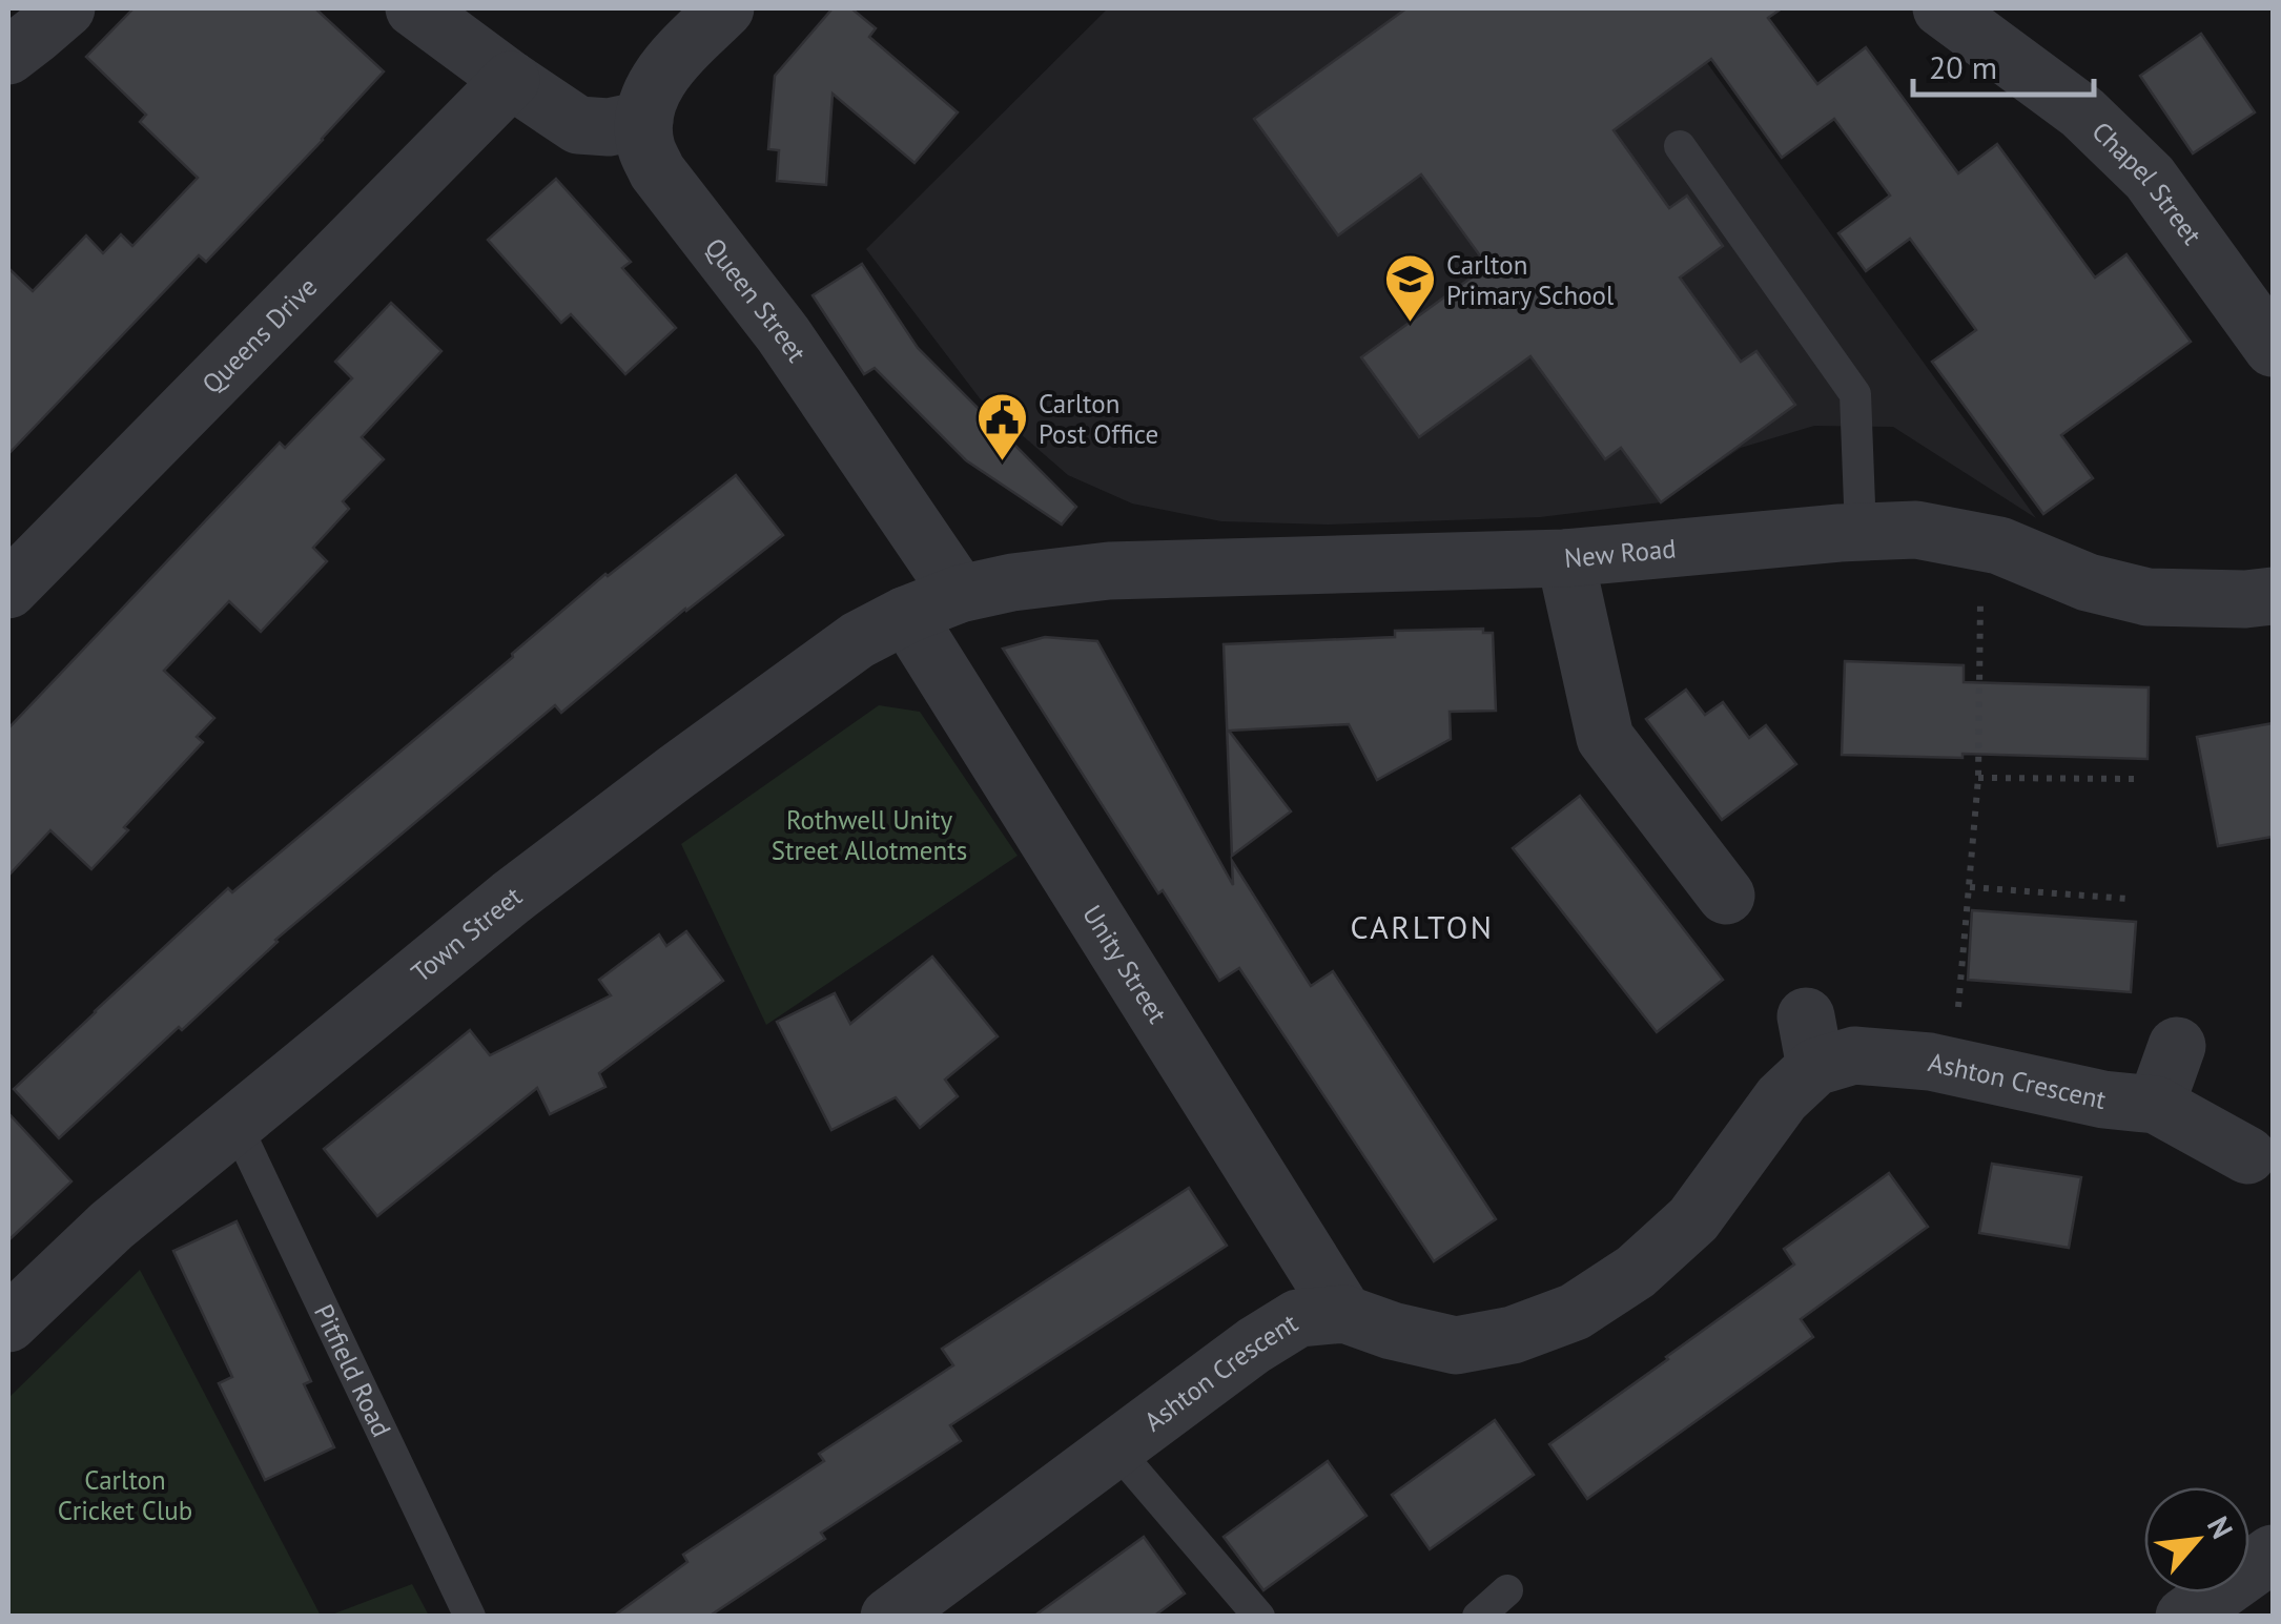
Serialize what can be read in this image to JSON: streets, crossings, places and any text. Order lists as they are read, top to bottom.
{
  "streets": {
    "street": [
      "Chapel Street",
      "Queen Street",
      "Queens Drive",
      "New Road",
      "Town Street",
      "Unity Street",
      "Ashton Crescent"
    ],
    "lane": ["Pitfield Road"]
  },
  "crossings": [
    ["Queen Street", "New Road"],
    ["Queen Street", "Town Street"],
    ["New Road", "Town Street"],
    ["Town Street", "Unity Street"],
    ["Town Street", "Pitfield Road"],
    ["Unity Street", "Ashton Crescent"]
  ],
  "districts": ["CARLTON"],
  "parks": ["Rothwell Unity Street Allotments", "Carlton Cricket Club"],
  "places": {
    "school or university": ["Carlton Primary School"],
    "public building": ["Carlton Post Office"]
  },
  "scale_bar": "20 m",
  "north": "top right"
}
